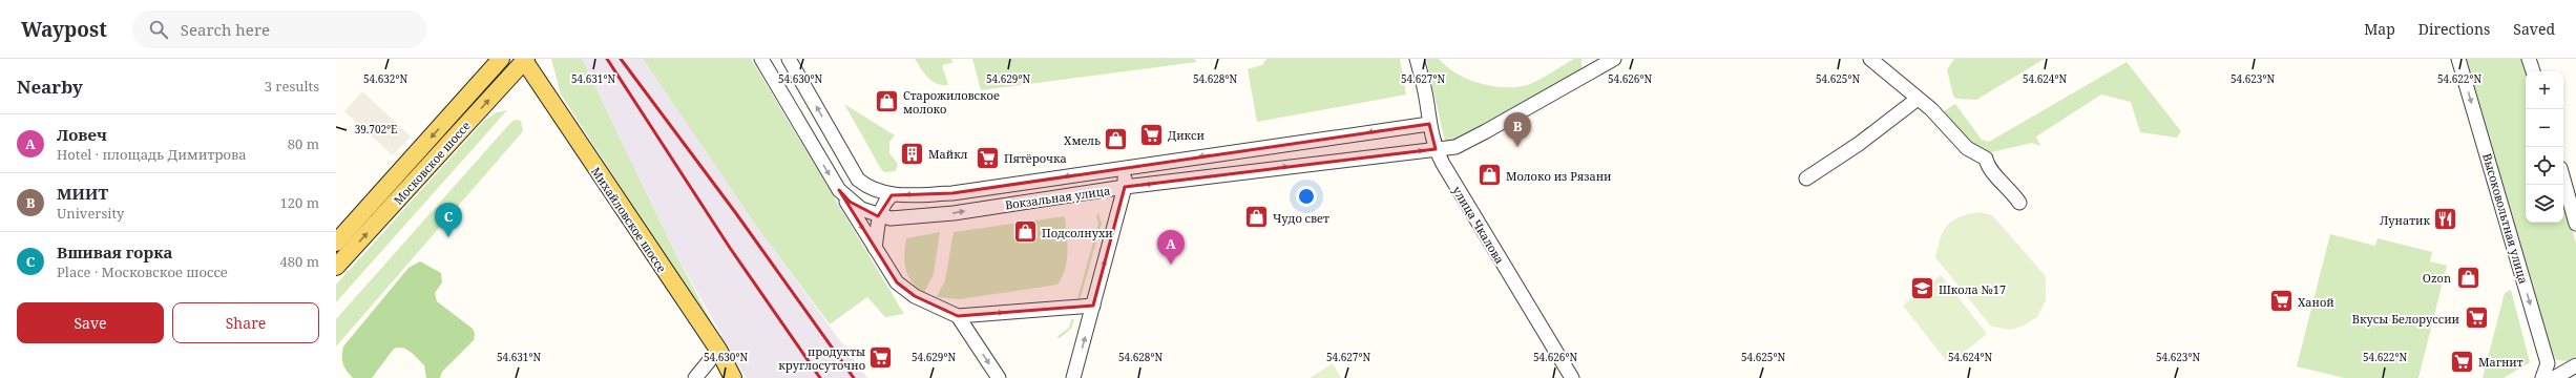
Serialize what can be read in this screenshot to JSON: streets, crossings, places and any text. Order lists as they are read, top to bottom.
{
  "streets": {
    "main road": ["Московское шоссе", "Михайловское шоссе"],
    "street": ["Вокзальная улица", "Высоковольтная улица", "улица Чкалова"]
  },
  "crossings": [
    ["Московское шоссе", "Михайловское шоссе"],
    ["Вокзальная улица", "улица Чкалова"]
  ],
  "one_way": ["Высоковольтная улица"],
  "places": {
    "shop": [
      "Старожиловское молоко",
      "Хмель",
      "Молоко из Рязани",
      "Чудо свет",
      "Подсолнухи",
      "Ozon"
    ],
    "supermarket": [
      "Дикси",
      "Пятёрочка",
      "Ханой",
      "Вкусы Белоруссии",
      "продукты круглосуточно",
      "Магнит"
    ],
    "building": ["Майкл"],
    "restaurant": ["Лунатик"],
    "school or university": ["Школа №17"]
  },
  "page": {
    "header": "Waypost",
    "search": "Search here",
    "nav": ["Map", "Directions", "Saved"],
    "heading": ["Nearby", "3 results"],
    "map_buttons": ["+", "−"],
    "pins": ["B", "C", "A"],
    "list": [
      {
        "mark": "A",
        "name": "Ловеч",
        "note": "Hotel · площадь Димитрова",
        "value": "80 m"
      },
      {
        "mark": "B",
        "name": "МИИТ",
        "note": "University",
        "value": "120 m"
      },
      {
        "mark": "C",
        "name": "Вшивая горка",
        "note": "Place · Московское шоссе",
        "value": "480 m"
      }
    ],
    "buttons": ["Save", "Share"]
  },
  "coordinates": [
    "54.632°N",
    "54.631°N",
    "54.630°N",
    "54.629°N",
    "54.628°N",
    "54.627°N",
    "54.626°N",
    "54.625°N",
    "54.624°N",
    "54.623°N",
    "54.622°N",
    "39.702°E"
  ]
}
